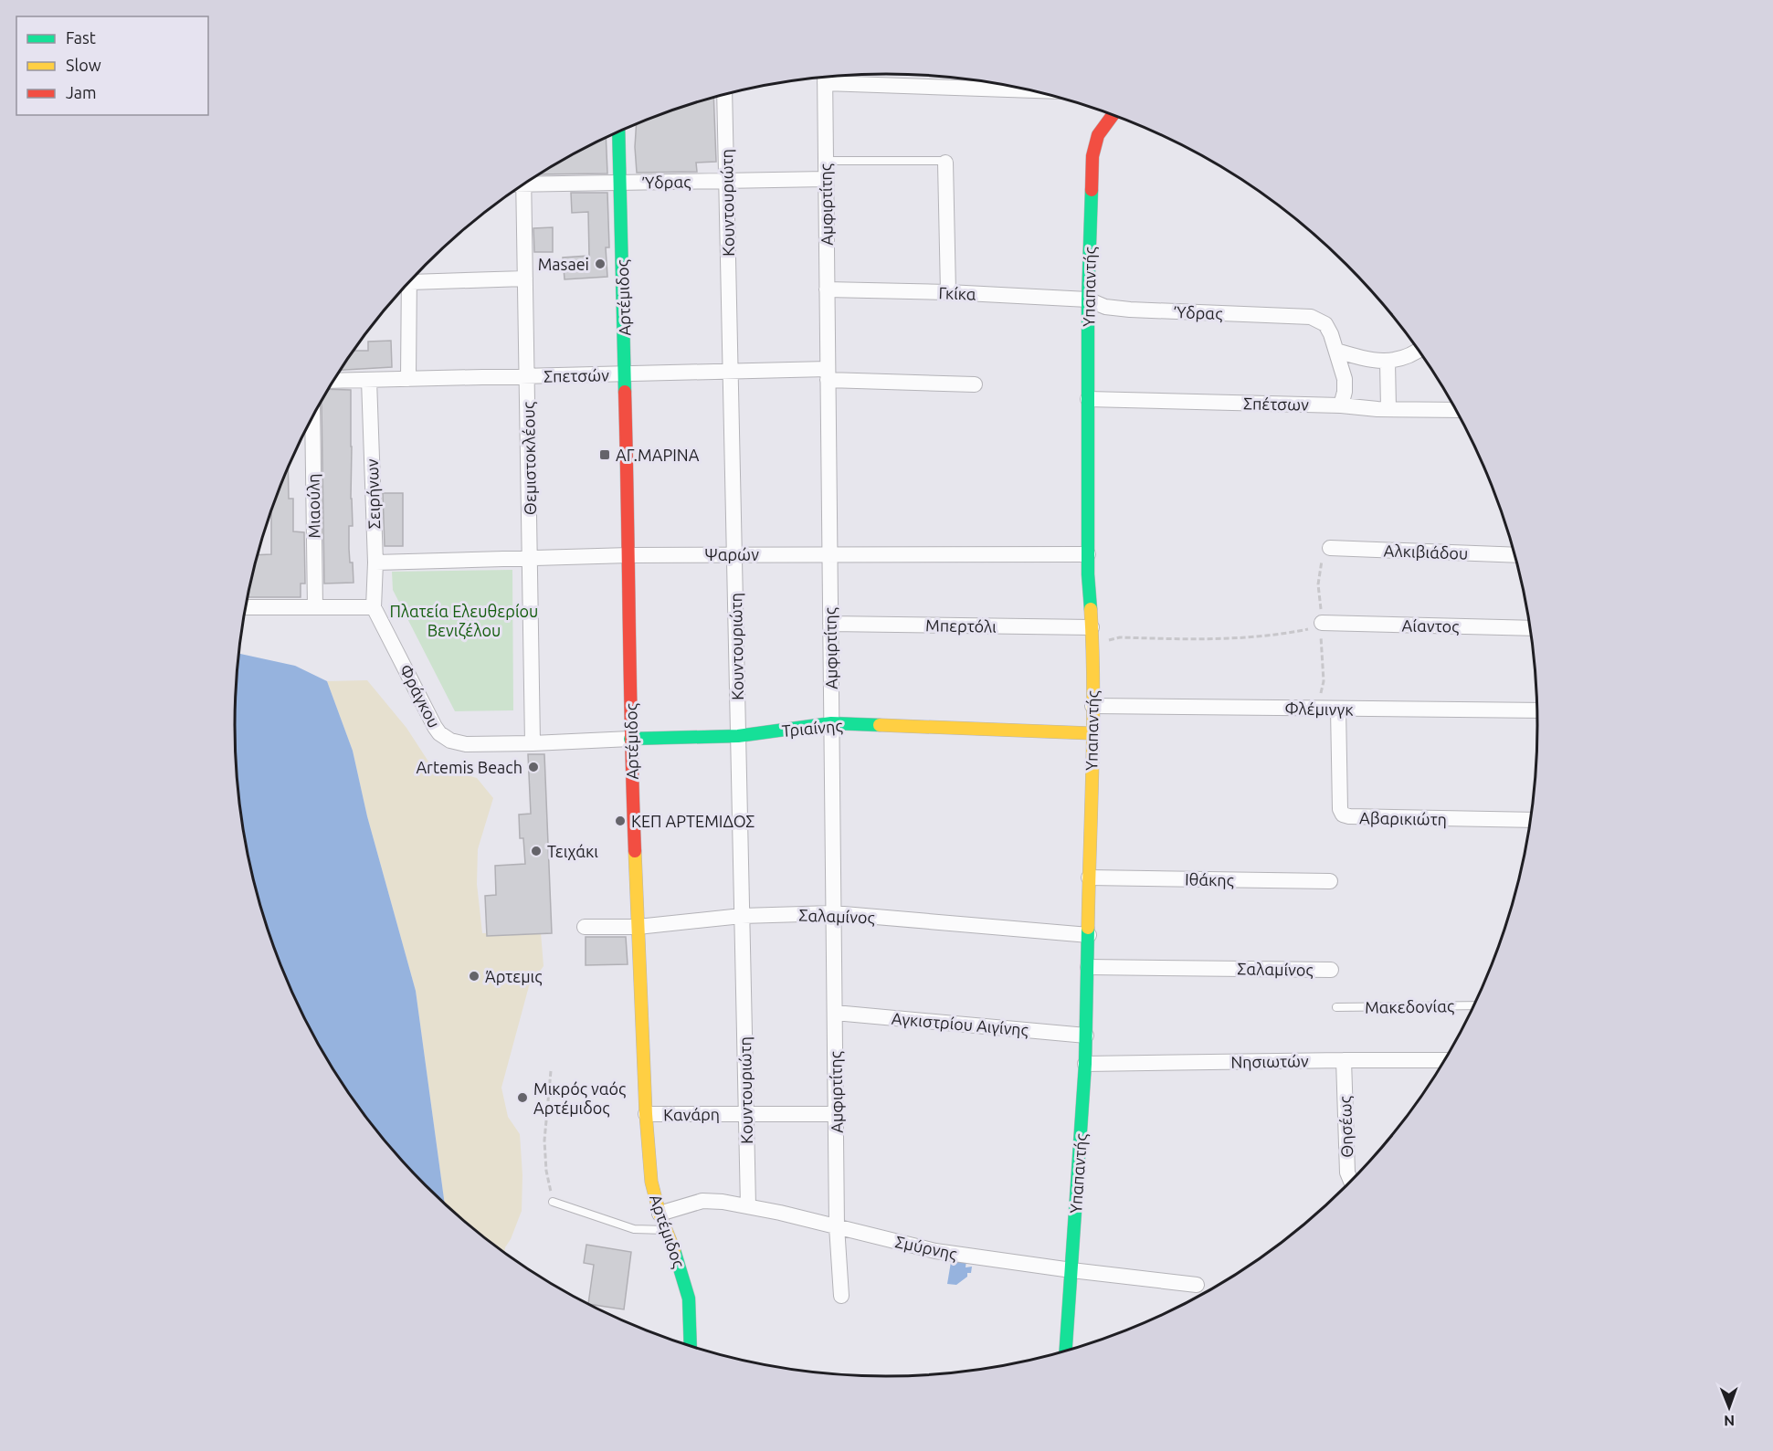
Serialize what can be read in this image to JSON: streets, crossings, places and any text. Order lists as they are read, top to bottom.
{
  "streets": {
    "street": [
      "Ύδρας",
      "Κουντουριώτη",
      "Αμφιρτίτης",
      "Υπαπαντής",
      "Γκίκα",
      "Αρτέμιδος",
      "Σπετσών",
      "Σπέτσων",
      "Θεμιστοκλέους",
      "Σειρήνων",
      "Μιαούλη",
      "Αλκιβιάδου",
      "Ψαρών",
      "Μπερτόλι",
      "Αίαντος",
      "Φράγκου",
      "Φλέμινγκ",
      "Τριαίνης",
      "Αβαρικιώτη",
      "Ιθάκης",
      "Σαλαμίνος",
      "Αγκιστρίου Αιγίνης",
      "Νησιωτών",
      "Κανάρη",
      "Θησέως",
      "Σμύρνης"
    ],
    "lane": ["Μακεδονίας"]
  },
  "crossings": [
    ["Ύδρας", "Κουντουριώτη"],
    ["Ύδρας", "Αμφιρτίτης"],
    ["Ύδρας", "Υπαπαντής"],
    ["Ύδρας", "Γκίκα"],
    ["Ύδρας", "Αρτέμιδος"],
    ["Κουντουριώτη", "Σπετσών"],
    ["Κουντουριώτη", "Ψαρών"],
    ["Κουντουριώτη", "Τριαίνης"],
    ["Κουντουριώτη", "Σαλαμίνος"],
    ["Κουντουριώτη", "Κανάρη"],
    ["Κουντουριώτη", "Σμύρνης"],
    ["Αμφιρτίτης", "Γκίκα"],
    ["Αμφιρτίτης", "Σπετσών"],
    ["Αμφιρτίτης", "Ψαρών"],
    ["Αμφιρτίτης", "Μπερτόλι"],
    ["Αμφιρτίτης", "Τριαίνης"],
    ["Αμφιρτίτης", "Σαλαμίνος"],
    ["Αμφιρτίτης", "Αγκιστρίου Αιγίνης"],
    ["Αμφιρτίτης", "Κανάρη"],
    ["Αμφιρτίτης", "Σμύρνης"],
    ["Υπαπαντής", "Γκίκα"],
    ["Υπαπαντής", "Σπέτσων"],
    ["Υπαπαντής", "Ψαρών"],
    ["Υπαπαντής", "Μπερτόλι"],
    ["Υπαπαντής", "Φλέμινγκ"],
    ["Υπαπαντής", "Τριαίνης"],
    ["Υπαπαντής", "Ιθάκης"],
    ["Υπαπαντής", "Σαλαμίνος"],
    ["Υπαπαντής", "Αγκιστρίου Αιγίνης"],
    ["Υπαπαντής", "Νησιωτών"],
    ["Υπαπαντής", "Σμύρνης"],
    ["Αρτέμιδος", "Σπετσών"],
    ["Αρτέμιδος", "Ψαρών"],
    ["Αρτέμιδος", "Τριαίνης"],
    ["Αρτέμιδος", "Σαλαμίνος"],
    ["Αρτέμιδος", "Κανάρη"],
    ["Αρτέμιδος", "Σμύρνης"],
    ["Σπετσών", "Θεμιστοκλέους"],
    ["Σπετσών", "Σειρήνων"],
    ["Θεμιστοκλέους", "Ψαρών"],
    ["Θεμιστοκλέους", "Φράγκου"],
    ["Θεμιστοκλέους", "Τριαίνης"],
    ["Σειρήνων", "Ψαρών"],
    ["Σειρήνων", "Φράγκου"],
    ["Φράγκου", "Τριαίνης"],
    ["Φλέμινγκ", "Αβαρικιώτη"],
    ["Νησιωτών", "Θησέως"]
  ],
  "parks": ["Πλατεία Ελευθερίου Βενιζέλου"],
  "places": {
    "other": [
      "Masaei",
      "Artemis Beach",
      "ΚΕΠ ΑΡΤΕΜΙΔΟΣ",
      "Τειχάκι",
      "Άρτεμις",
      "Μικρός ναός Αρτέμιδος"
    ],
    "transit": ["ΑΓ.ΜΑΡΙΝΑ"]
  },
  "legend": ["Fast", "Slow", "Jam"],
  "north": "bottom"
}
